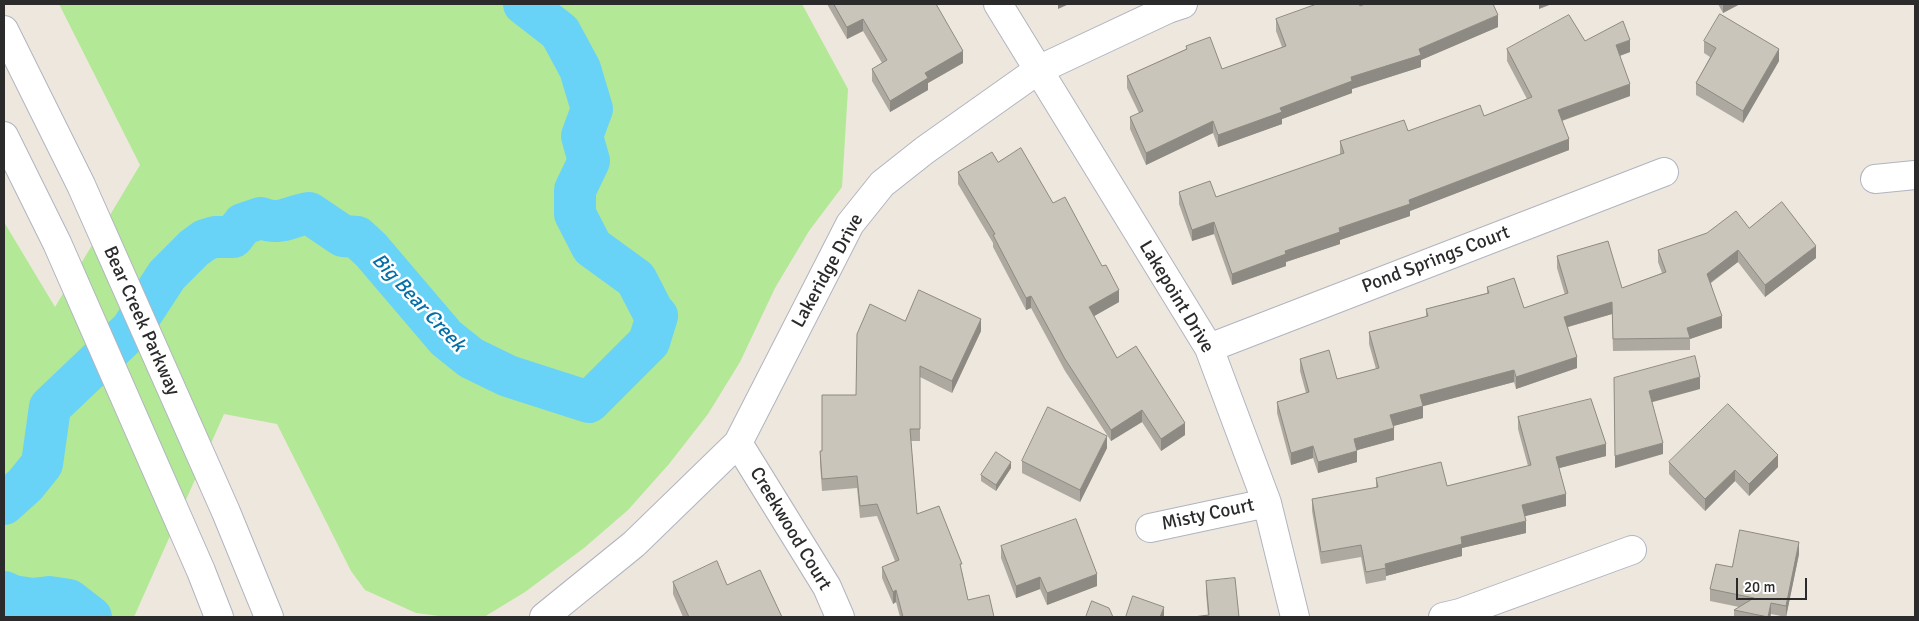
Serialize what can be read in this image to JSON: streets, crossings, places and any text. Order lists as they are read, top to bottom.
{
  "streets": {
    "street": [
      "Pond Springs Court",
      "Lakeridge Drive",
      "Lakepoint Drive",
      "Bear Creek Parkway",
      "Misty Court",
      "Creekwood Court"
    ]
  },
  "crossings": [
    ["Pond Springs Court", "Lakepoint Drive"],
    ["Lakeridge Drive", "Lakepoint Drive"],
    ["Lakeridge Drive", "Creekwood Court"],
    ["Lakepoint Drive", "Misty Court"]
  ],
  "water": ["Big Bear Creek"],
  "scale_bar": "20 m"
}
